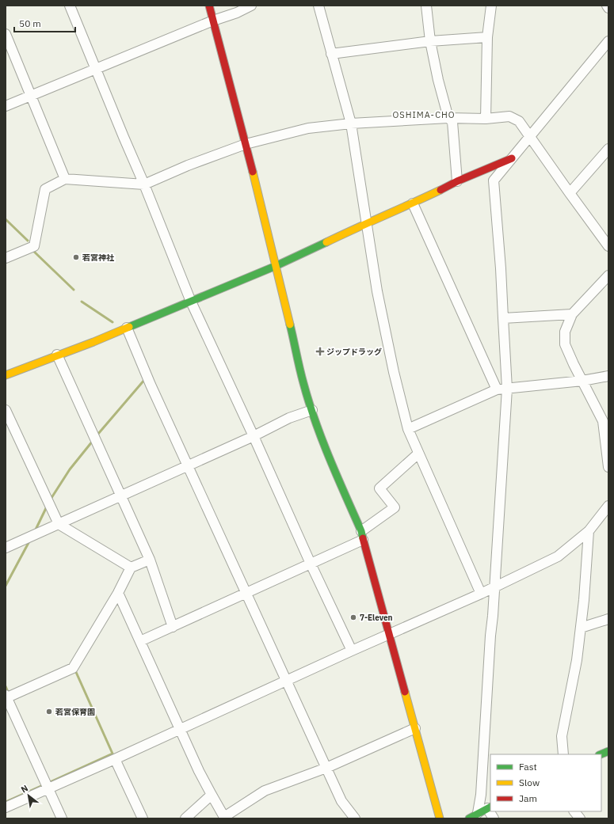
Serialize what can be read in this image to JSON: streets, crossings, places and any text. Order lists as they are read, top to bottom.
{
  "districts": ["OSHIMA-CHO"],
  "places": {
    "other": ["若宮神社", "7-Eleven", "若宮保育園"],
    "health": ["ジップドラッグ"]
  },
  "legend": ["Fast", "Slow", "Jam"],
  "scale_bar": "50 m",
  "north": "top left"
}
